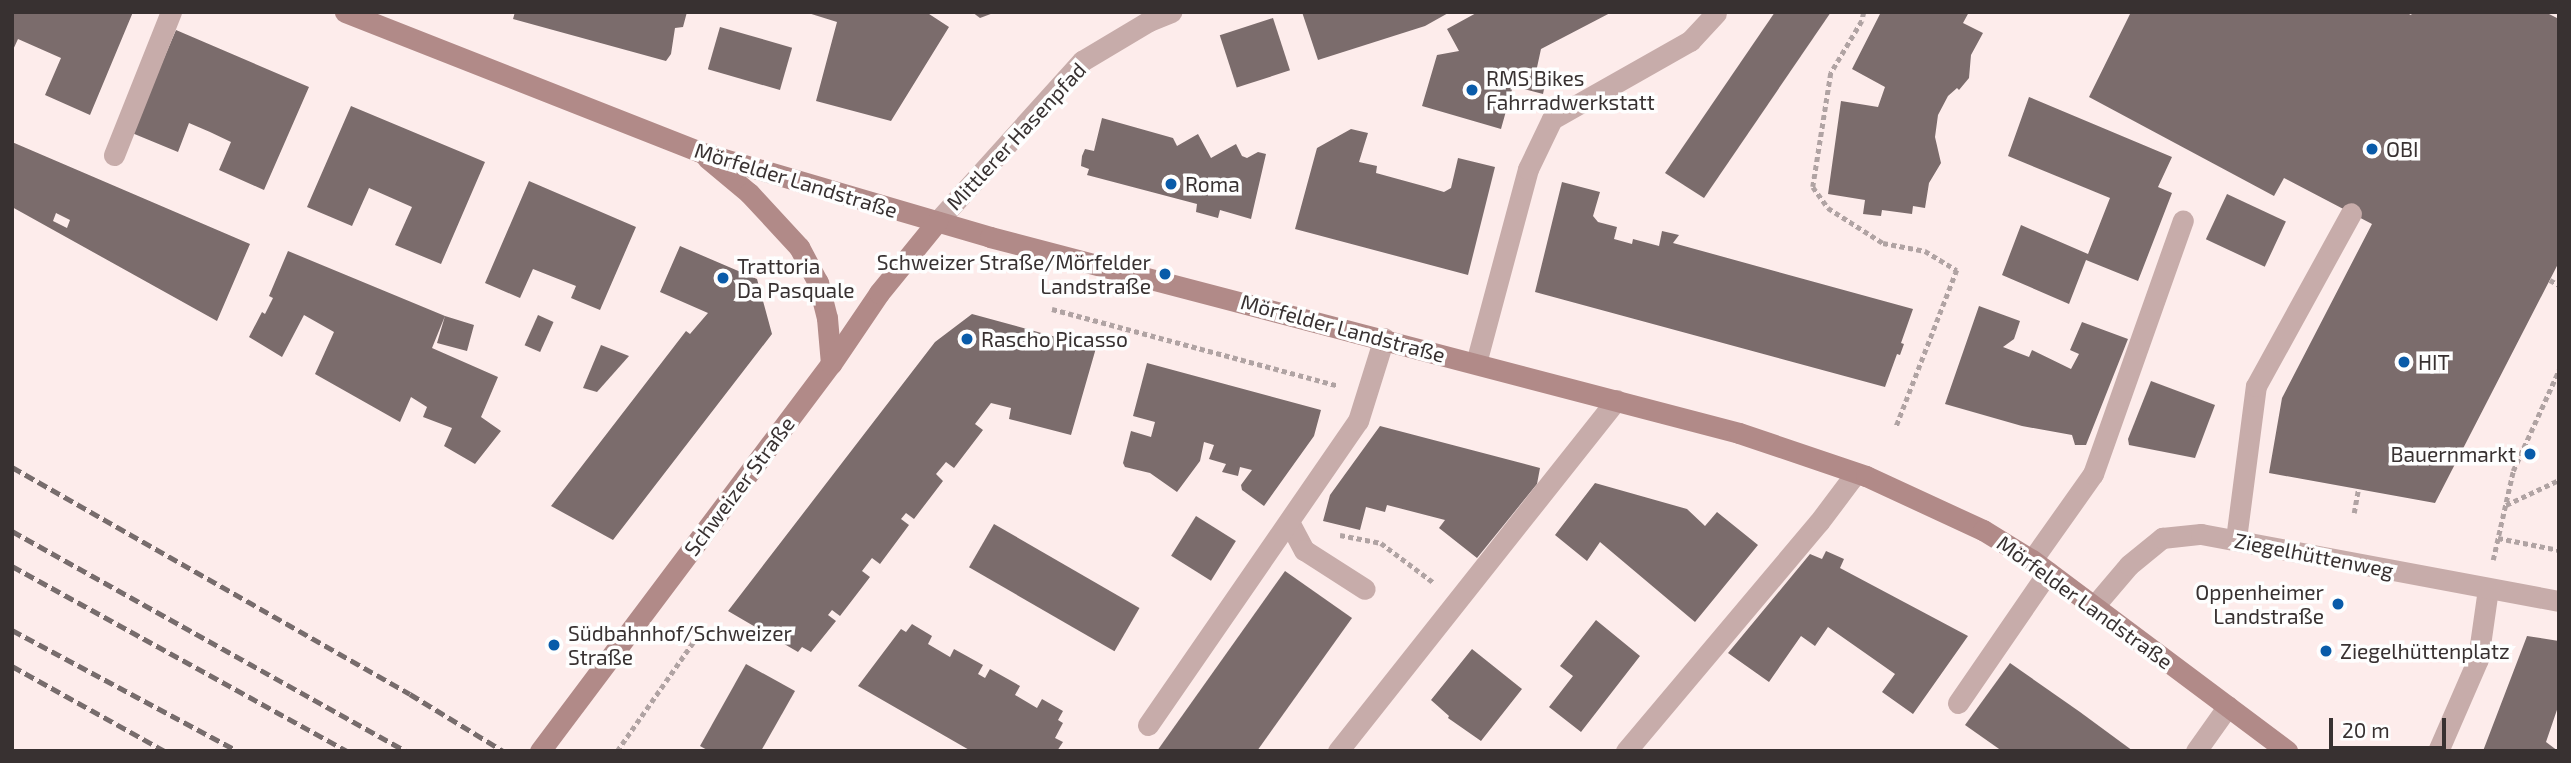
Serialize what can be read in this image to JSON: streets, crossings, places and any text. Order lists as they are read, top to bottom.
{
  "streets": {
    "main road": ["Mörfelder Landstraße", "Schweizer Straße"],
    "street": ["Mittlerer Hasenpfad", "Ziegelhüttenweg"]
  },
  "crossings": [
    ["Mittlerer Hasenpfad", "Mörfelder Landstraße"],
    ["Mittlerer Hasenpfad", "Schweizer Straße"],
    ["Mörfelder Landstraße", "Schweizer Straße"],
    ["Mörfelder Landstraße", "Ziegelhüttenweg"]
  ],
  "places": [
    "RMS Bikes Fahrradwerkstatt",
    "OBI",
    "Roma",
    "Schweizer Straße/Mörfelder Landstraße",
    "Trattoria Da Pasquale",
    "Rascho Picasso",
    "HIT",
    "Bauernmarkt",
    "Oppenheimer Landstraße",
    "Südbahnhof/Schweizer Straße",
    "Ziegelhüttenplatz"
  ],
  "scale_bar": "20 m"
}
